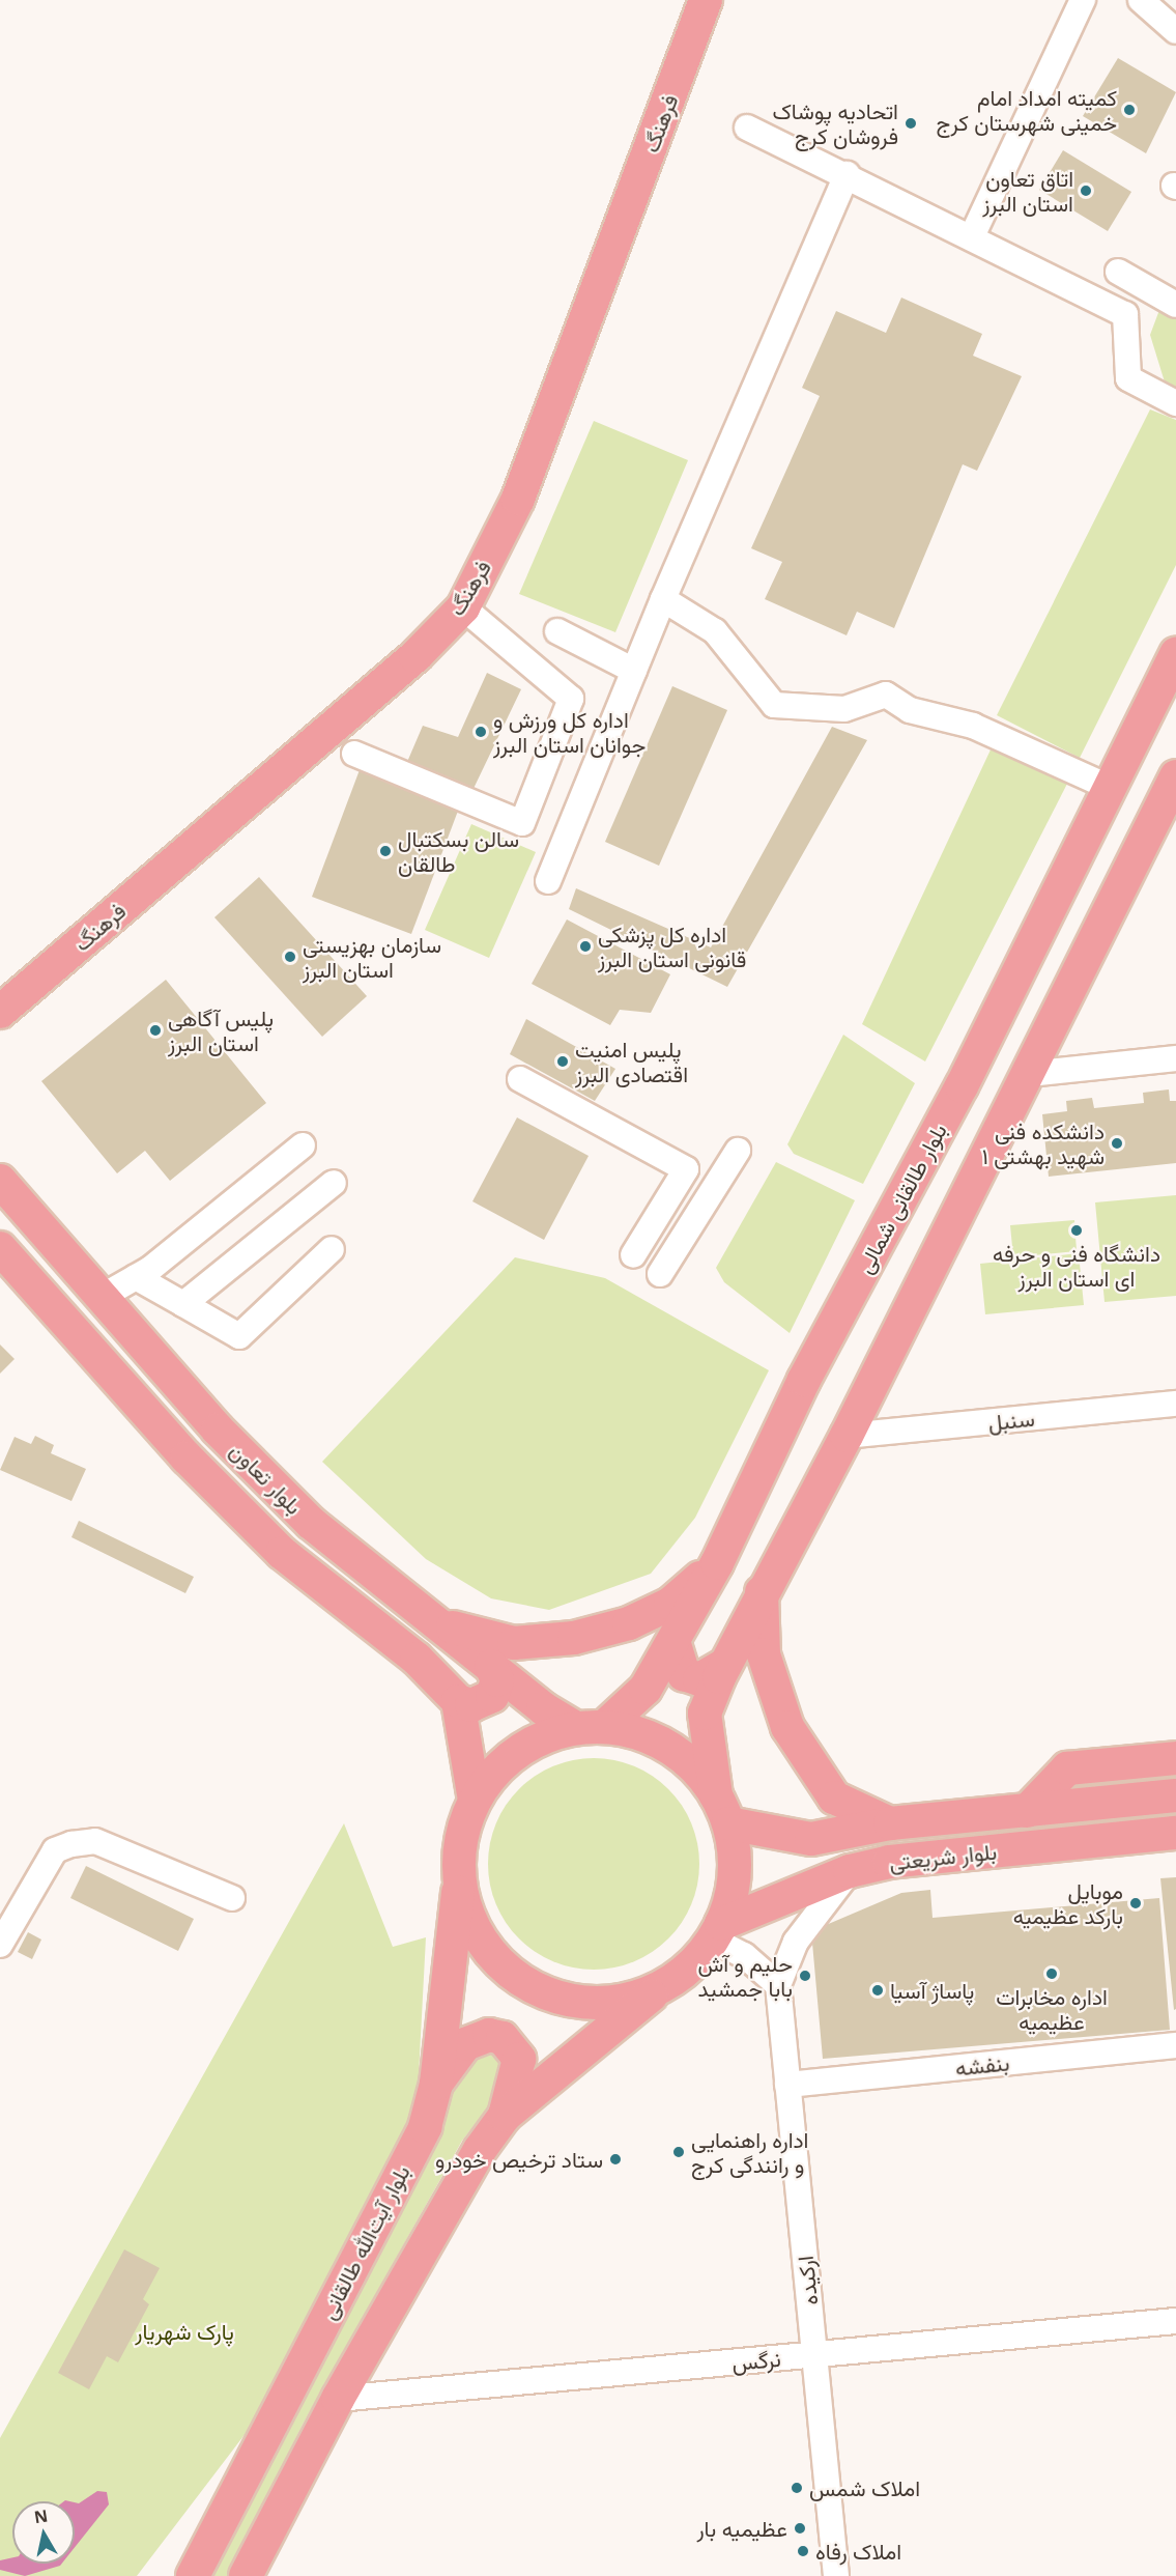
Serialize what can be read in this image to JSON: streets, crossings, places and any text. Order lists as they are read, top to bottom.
{
  "streets": {
    "main road": [
      "فرهنگ",
      "بلوار طالقانی شمالی",
      "بلوار تعاون",
      "بلوار شریعتی",
      "بلوار آیت‌الله طالقانی"
    ],
    "street": [
      "سنبل",
      "بنفشه",
      "ارکیده",
      "نرگس"
    ]
  },
  "crossings": [
    ["بلوار طالقانی شمالی", "بلوار تعاون"],
    ["بلوار شریعتی", "ارکیده"],
    ["بنفشه", "ارکیده"],
    ["ارکیده", "نرگس"]
  ],
  "parks": ["پارک شهریار"],
  "places": [
    "کمیته امداد امام خمینی شهرستان کرج",
    "اتحادیه پوشاک فروشان کرج",
    "اتاق تعاون استان البرز",
    "اداره کل ورزش و جوانان استان البرز",
    "سالن بسکتبال طالقان",
    "اداره کل پزشکی قانونی استان البرز",
    "سازمان بهزیستی استان البرز",
    "پلیس آگاهی استان البرز",
    "پلیس امنیت اقتصادی البرز",
    "دانشکده فنی شهید بهشتی ۱",
    "دانشگاه فنی و حرفه ای استان البرز",
    "موبایل بارکد عظیمیه",
    "اداره مخابرات عظیمیه",
    "حلیم و آش بابا جمشید",
    "پاساژ آسیا",
    "اداره راهنمایی و رانندگی کرج",
    "ستاد ترخیص خودرو",
    "املاک شمس",
    "عظیمیه بار",
    "املاک رفاه"
  ],
  "north": "top"
}
